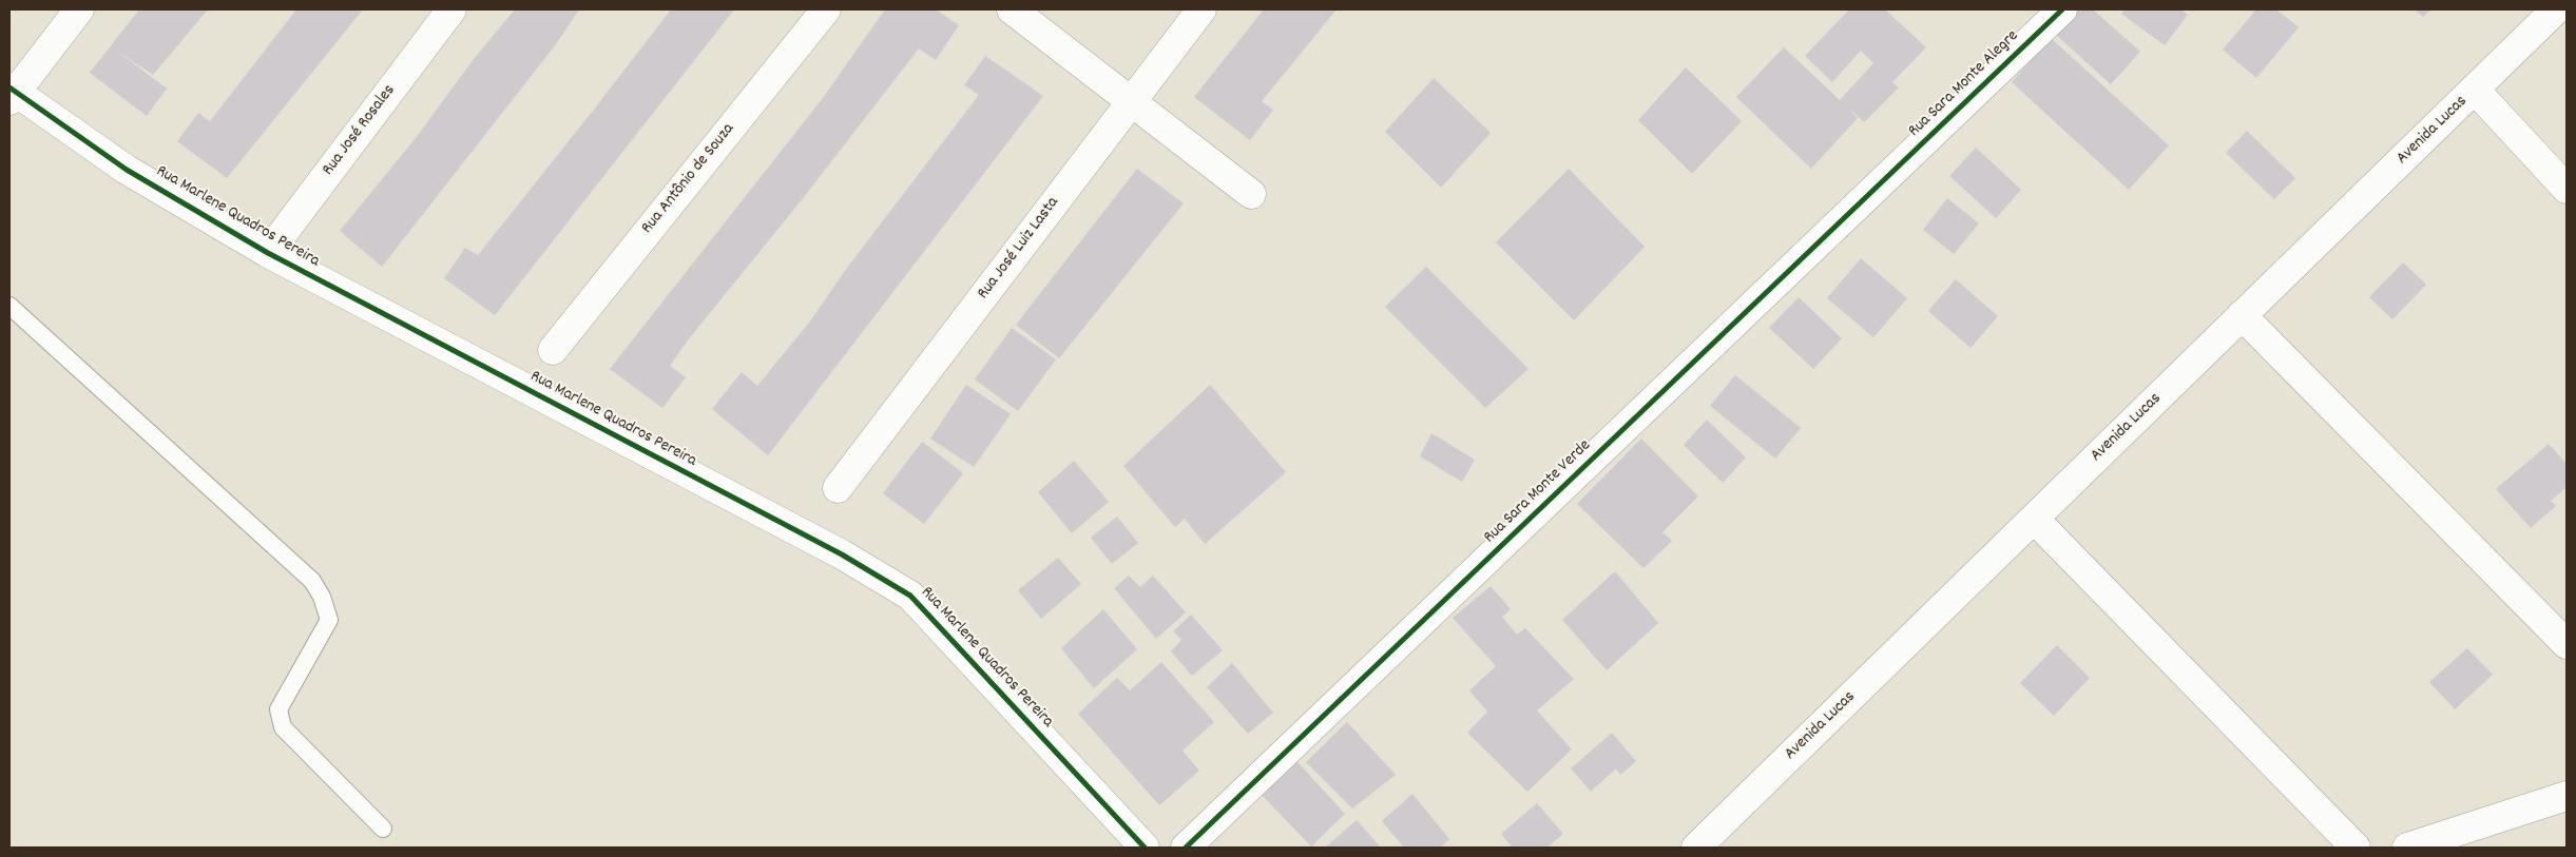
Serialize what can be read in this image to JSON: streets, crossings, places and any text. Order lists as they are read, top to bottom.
{
  "streets": {
    "street": [
      "Rua Sara Monte Alegre",
      "Rua José Rosales",
      "Avenida Lucas",
      "Rua Antônio de Souza",
      "Rua Marlene Quadros Pereira",
      "Rua José Luiz Lasta",
      "Rua Sara Monte Verde"
    ]
  },
  "crossings": [
    ["Rua Sara Monte Alegre", "Rua Sara Monte Verde"],
    ["Rua José Rosales", "Rua Marlene Quadros Pereira"]
  ]
}
